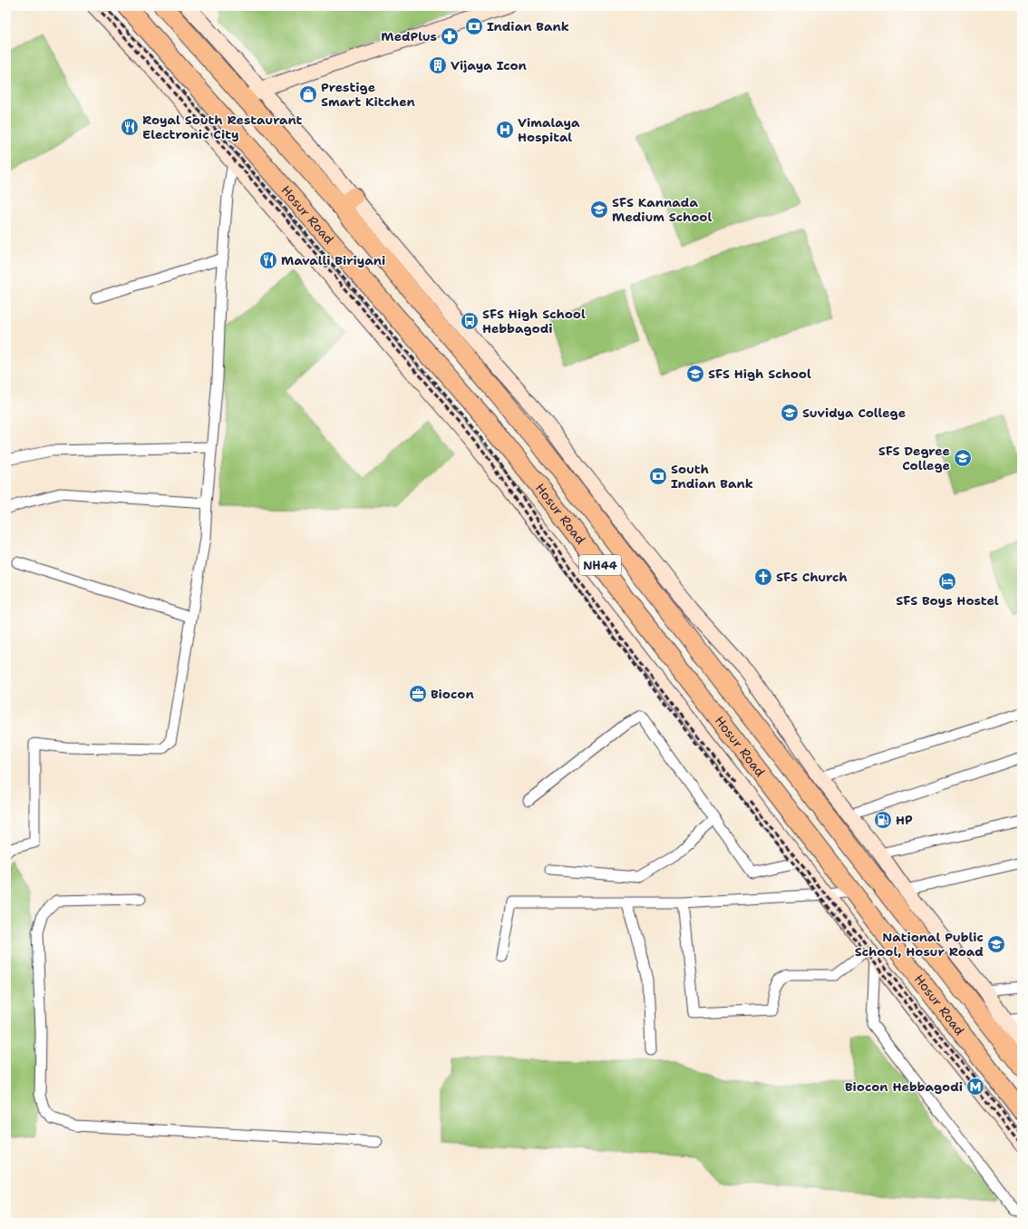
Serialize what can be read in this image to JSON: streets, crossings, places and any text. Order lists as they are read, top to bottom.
{
  "streets": {
    "highway": ["Hosur Road", "NH44"]
  },
  "places": {
    "bank": ["Indian Bank", "South Indian Bank"],
    "pharmacy": ["MedPlus"],
    "building": ["Vijaya Icon"],
    "shop": ["Prestige Smart Kitchen"],
    "restaurant": ["Royal South Restaurant Electronic City", "Mavalli Biriyani"],
    "hospital": ["Vimalaya Hospital"],
    "school or university": [
      "SFS Kannada Medium School",
      "SFS High School",
      "Suvidya College",
      "SFS Degree College",
      "National Public School, Hosur Road"
    ],
    "bus stop": ["SFS High School Hebbagodi"],
    "church": ["SFS Church"],
    "hotel": ["SFS Boys Hostel"],
    "office": ["Biocon"],
    "fuel station": ["HP"],
    "metro station": ["Biocon Hebbagodi"]
  }
}
